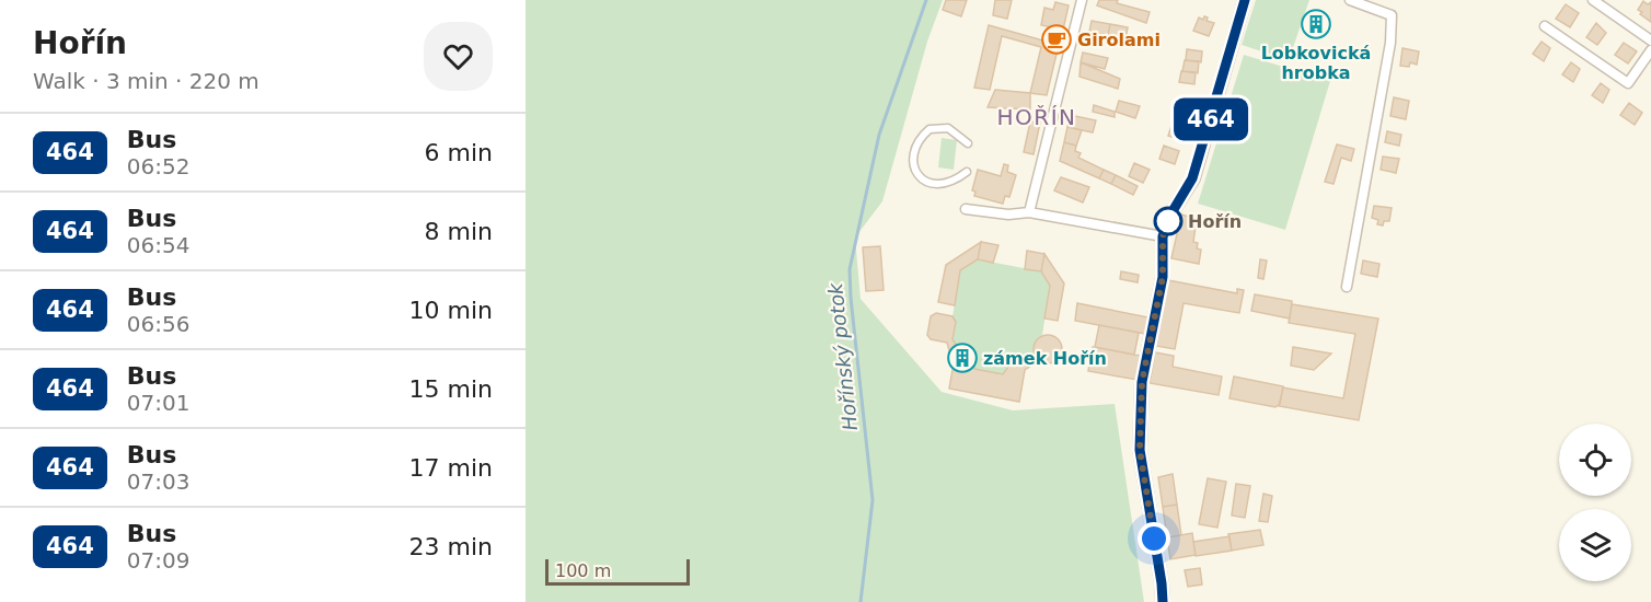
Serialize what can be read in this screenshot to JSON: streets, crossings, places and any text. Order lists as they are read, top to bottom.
{
  "districts": ["HOŘÍN"],
  "water": ["Hořínský potok"],
  "places": {
    "building": ["Lobkovická hrobka", "zámek Hořín"],
    "cafe": ["Girolami"],
    "other": ["Hořín"]
  },
  "lines": ["bus line 464"],
  "scale_bar": "100 m",
  "page": {
    "heading": ["Hořín", "Walk · 3 min · 220 m"],
    "on_map": "464",
    "list": [
      {
        "mark": "464",
        "name": "Bus",
        "note": "06:52",
        "value": "6 min"
      },
      {
        "mark": "464",
        "name": "Bus",
        "note": "06:54",
        "value": "8 min"
      },
      {
        "mark": "464",
        "name": "Bus",
        "note": "06:56",
        "value": "10 min"
      },
      {
        "mark": "464",
        "name": "Bus",
        "note": "07:01",
        "value": "15 min"
      },
      {
        "mark": "464",
        "name": "Bus",
        "note": "07:03",
        "value": "17 min"
      },
      {
        "mark": "464",
        "name": "Bus",
        "note": "07:09",
        "value": "23 min"
      }
    ],
    "scale": "100 m"
  }
}
